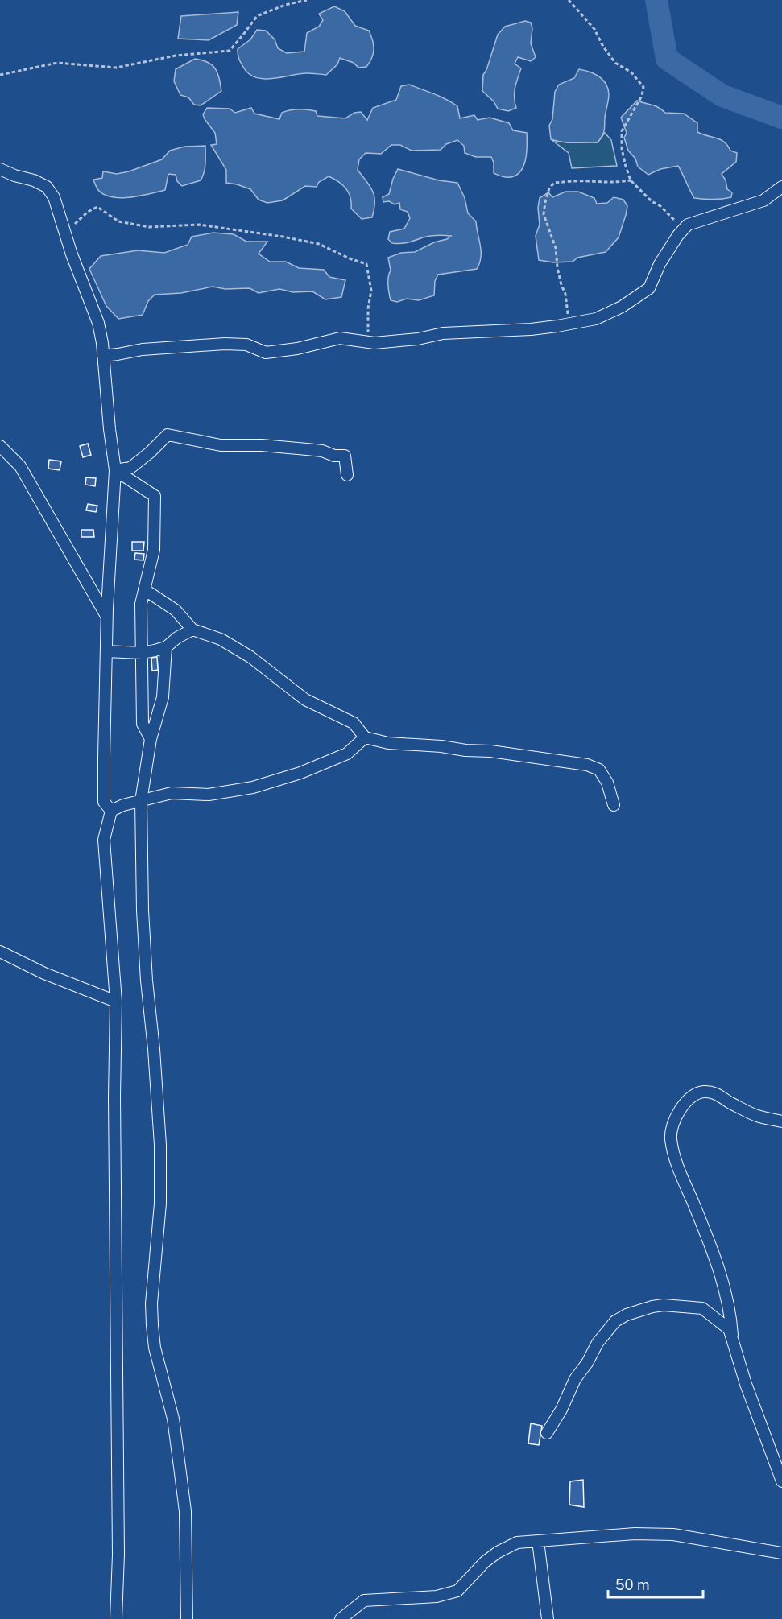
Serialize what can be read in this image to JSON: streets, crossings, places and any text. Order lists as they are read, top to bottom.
{
  "scale_bar": "50 m"
}
